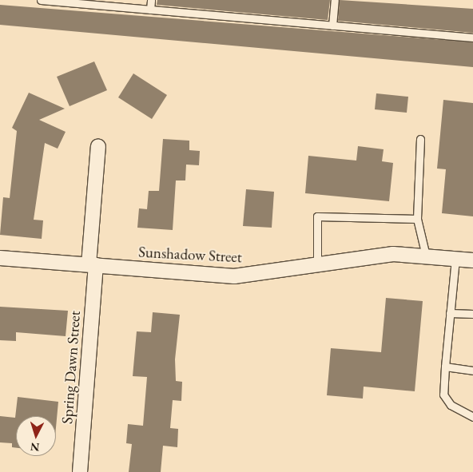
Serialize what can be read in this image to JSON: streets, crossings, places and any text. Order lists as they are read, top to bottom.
{
  "streets": {
    "street": ["Sunshadow Street", "Spring Dawn Street"]
  },
  "crossings": [
    ["Sunshadow Street", "Spring Dawn Street"]
  ],
  "north": "bottom"
}
